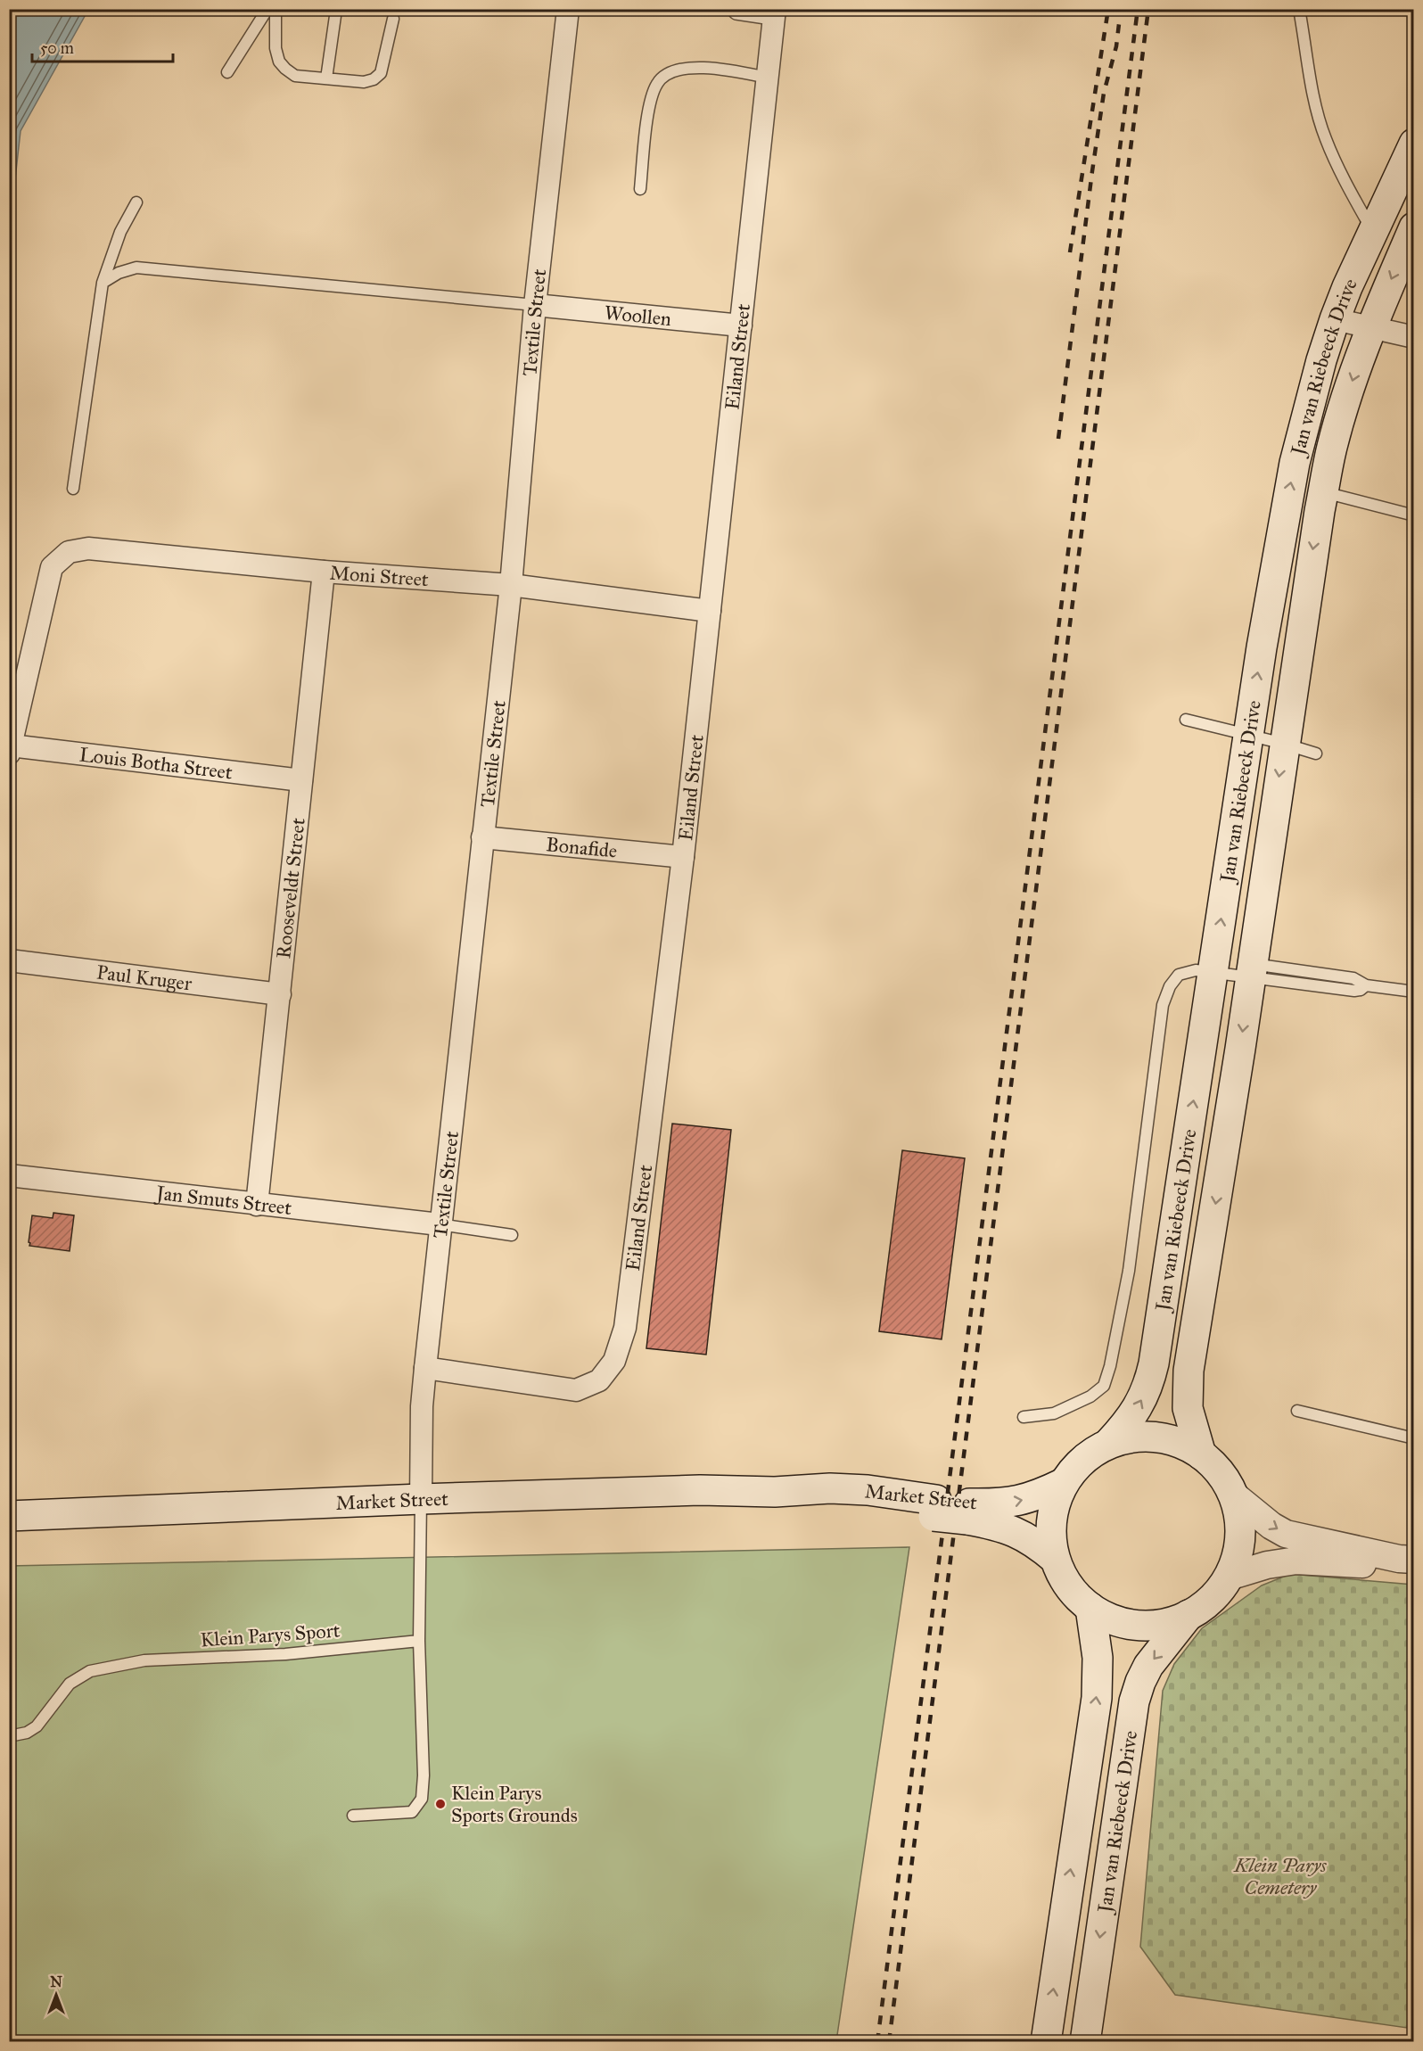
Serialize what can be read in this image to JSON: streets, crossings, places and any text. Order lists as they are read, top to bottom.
{
  "streets": {
    "main road": ["Jan van Riebeeck Drive", "Market Street"],
    "street": [
      "Woollen",
      "Textile Street",
      "Eiland Street",
      "Moni Street",
      "Louis Botha Street",
      "Bonafide",
      "Rooseveldt Street",
      "Paul Kruger",
      "Jan Smuts Street"
    ],
    "lane": ["Klein Parys Sport"]
  },
  "crossings": [
    ["Woollen", "Textile Street"],
    ["Woollen", "Eiland Street"],
    ["Textile Street", "Eiland Street"],
    ["Textile Street", "Moni Street"],
    ["Textile Street", "Bonafide"],
    ["Textile Street", "Jan Smuts Street"],
    ["Textile Street", "Market Street"],
    ["Eiland Street", "Moni Street"],
    ["Eiland Street", "Bonafide"],
    ["Jan van Riebeeck Drive", "Market Street"],
    ["Moni Street", "Louis Botha Street"],
    ["Moni Street", "Rooseveldt Street"],
    ["Louis Botha Street", "Rooseveldt Street"],
    ["Rooseveldt Street", "Paul Kruger"],
    ["Rooseveldt Street", "Jan Smuts Street"]
  ],
  "parks": ["Klein Parys Cemetery"],
  "places": ["Klein Parys Sports Grounds"],
  "scale_bar": "50 m",
  "north": "top"
}
